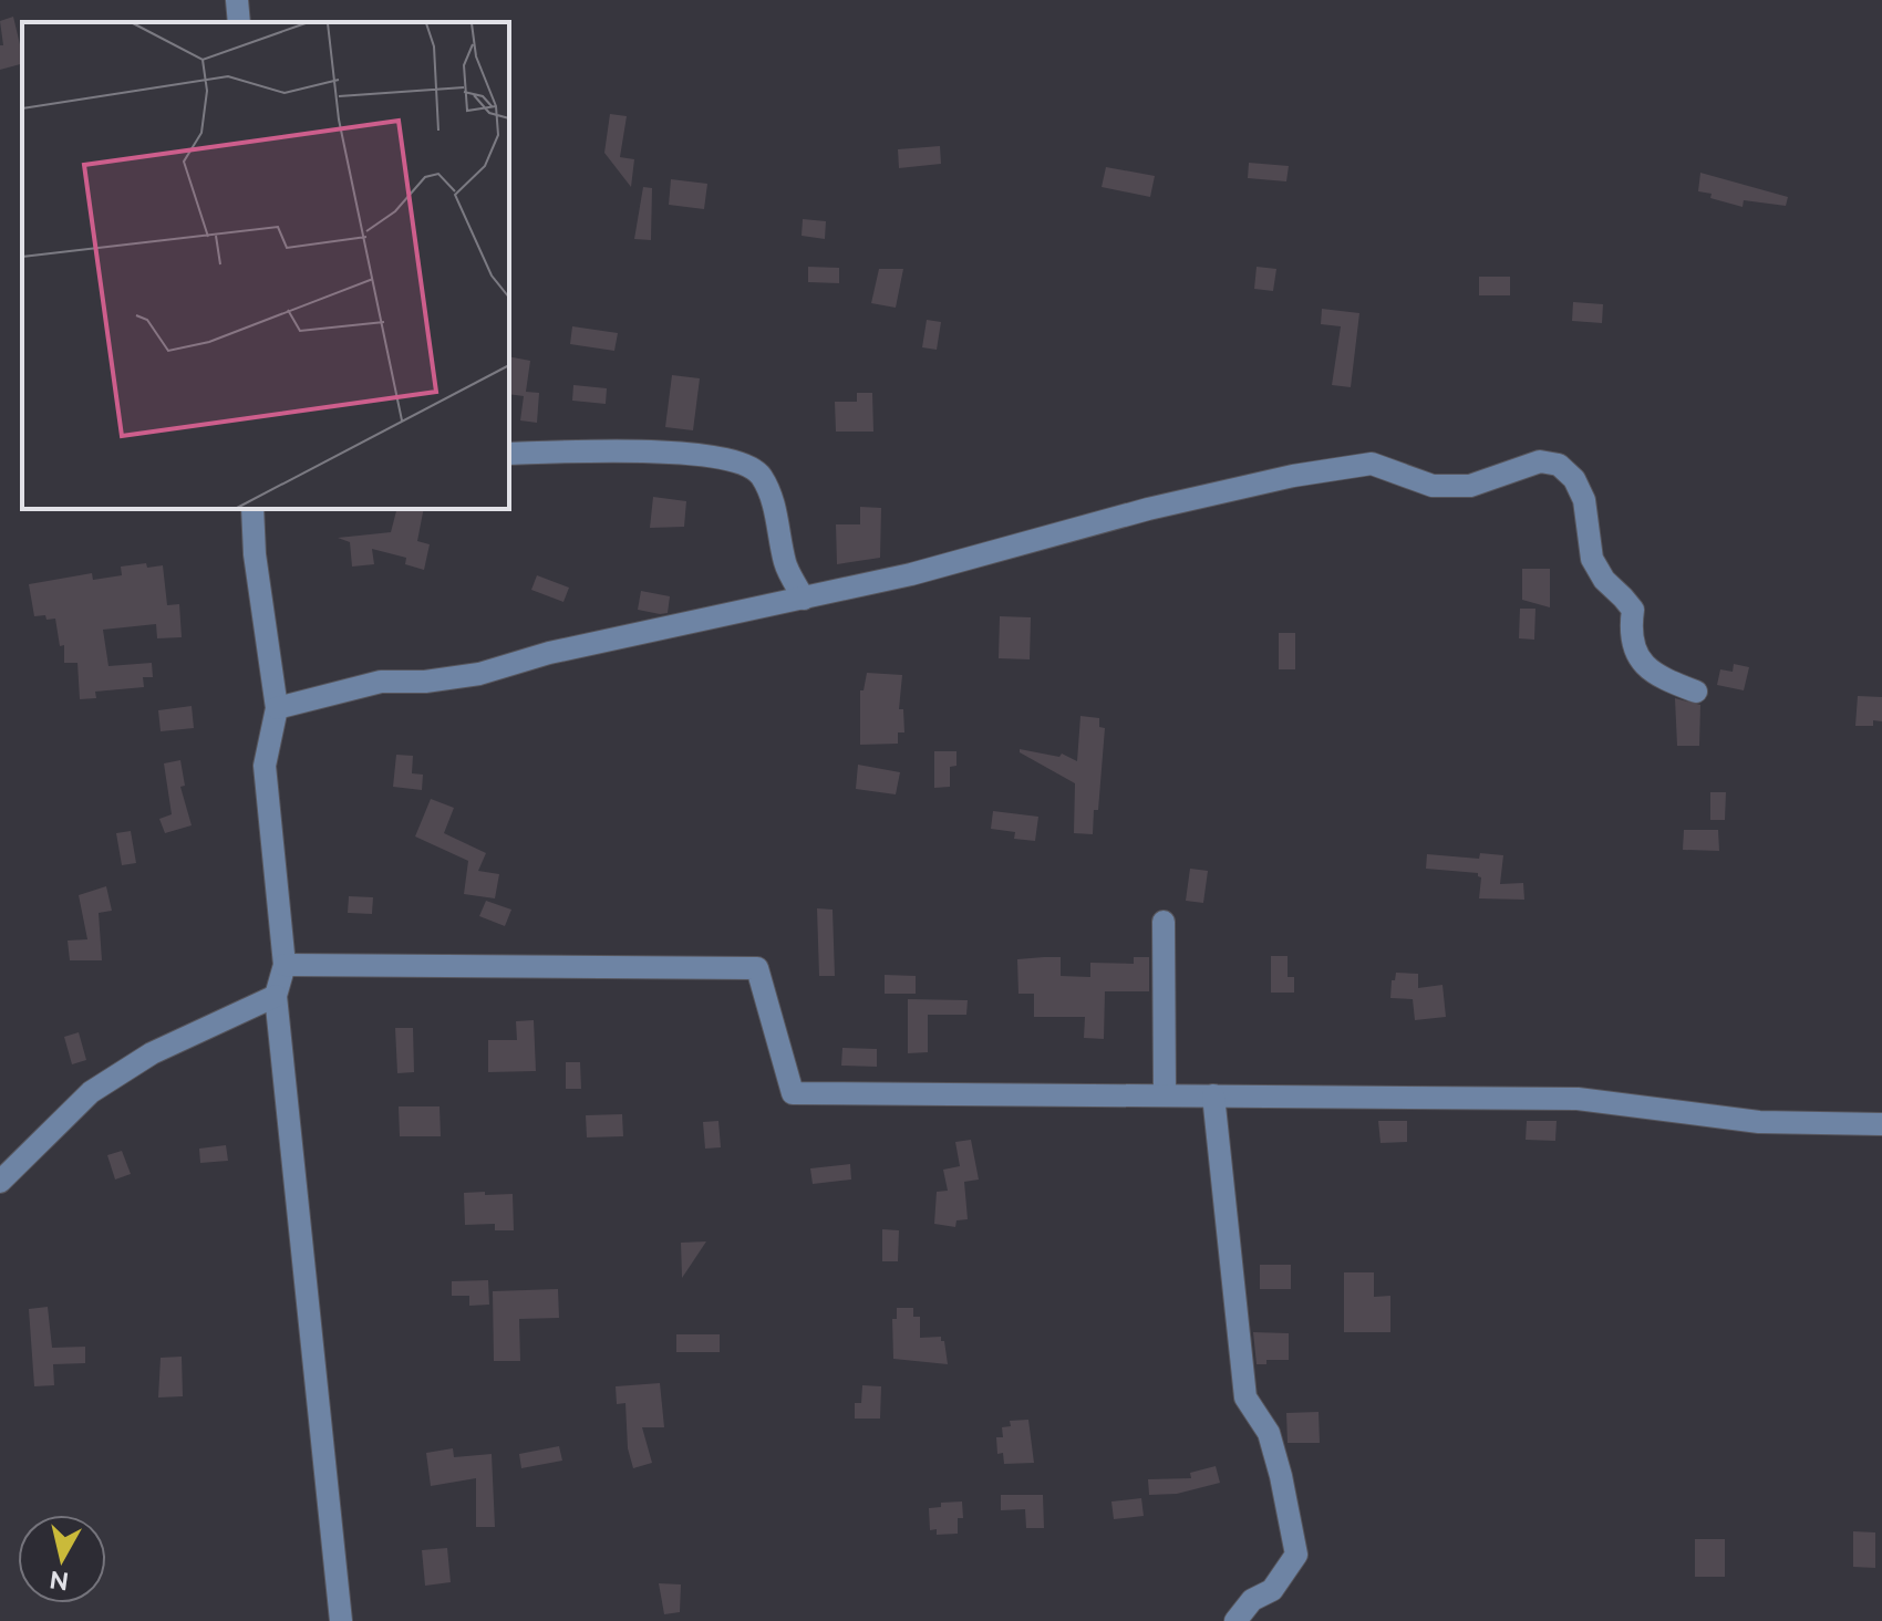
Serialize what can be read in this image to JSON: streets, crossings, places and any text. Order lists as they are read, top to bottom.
{
  "north": "bottom"
}
